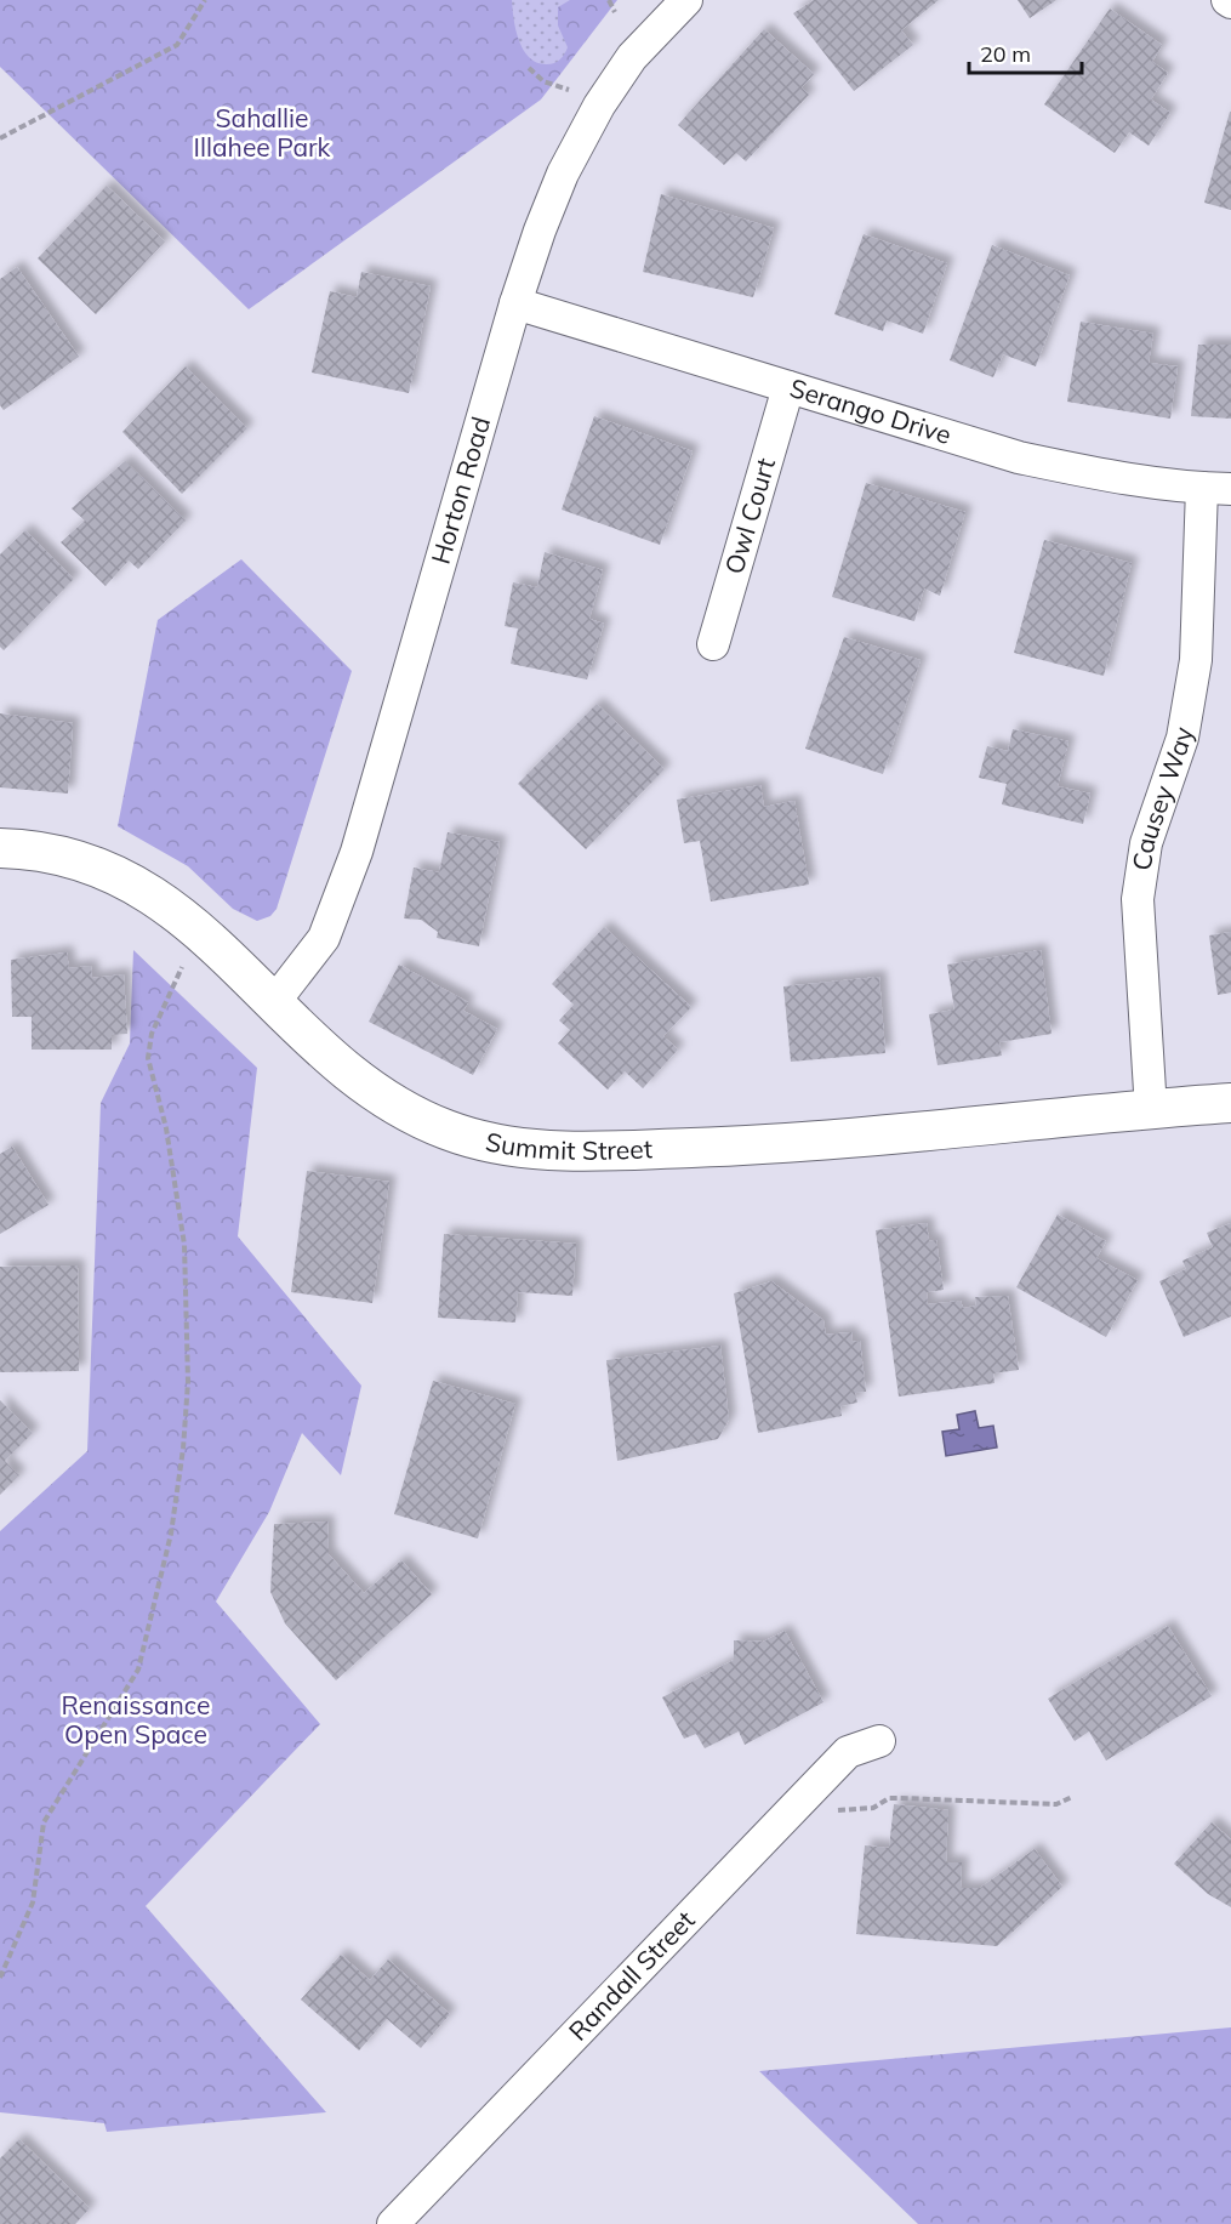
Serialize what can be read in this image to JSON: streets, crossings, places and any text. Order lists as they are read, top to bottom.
{
  "streets": {
    "street": [
      "Serango Drive",
      "Horton Road",
      "Owl Court",
      "Causey Way",
      "Summit Street",
      "Randall Street"
    ]
  },
  "crossings": [
    ["Serango Drive", "Horton Road"],
    ["Serango Drive", "Owl Court"],
    ["Serango Drive", "Causey Way"],
    ["Horton Road", "Summit Street"],
    ["Causey Way", "Summit Street"]
  ],
  "parks": ["Sahallie Illahee Park", "Renaissance Open Space"],
  "scale_bar": "20 m"
}
